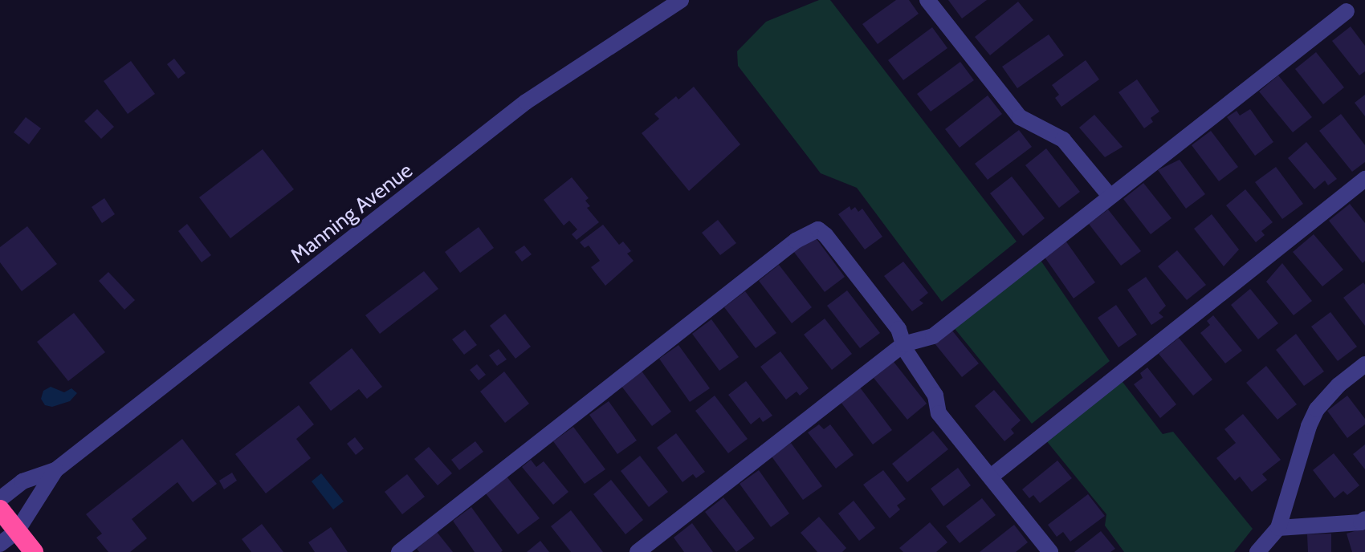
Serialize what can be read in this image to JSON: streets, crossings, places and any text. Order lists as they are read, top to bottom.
{
  "streets": {
    "street": ["Manning Avenue"]
  }
}
